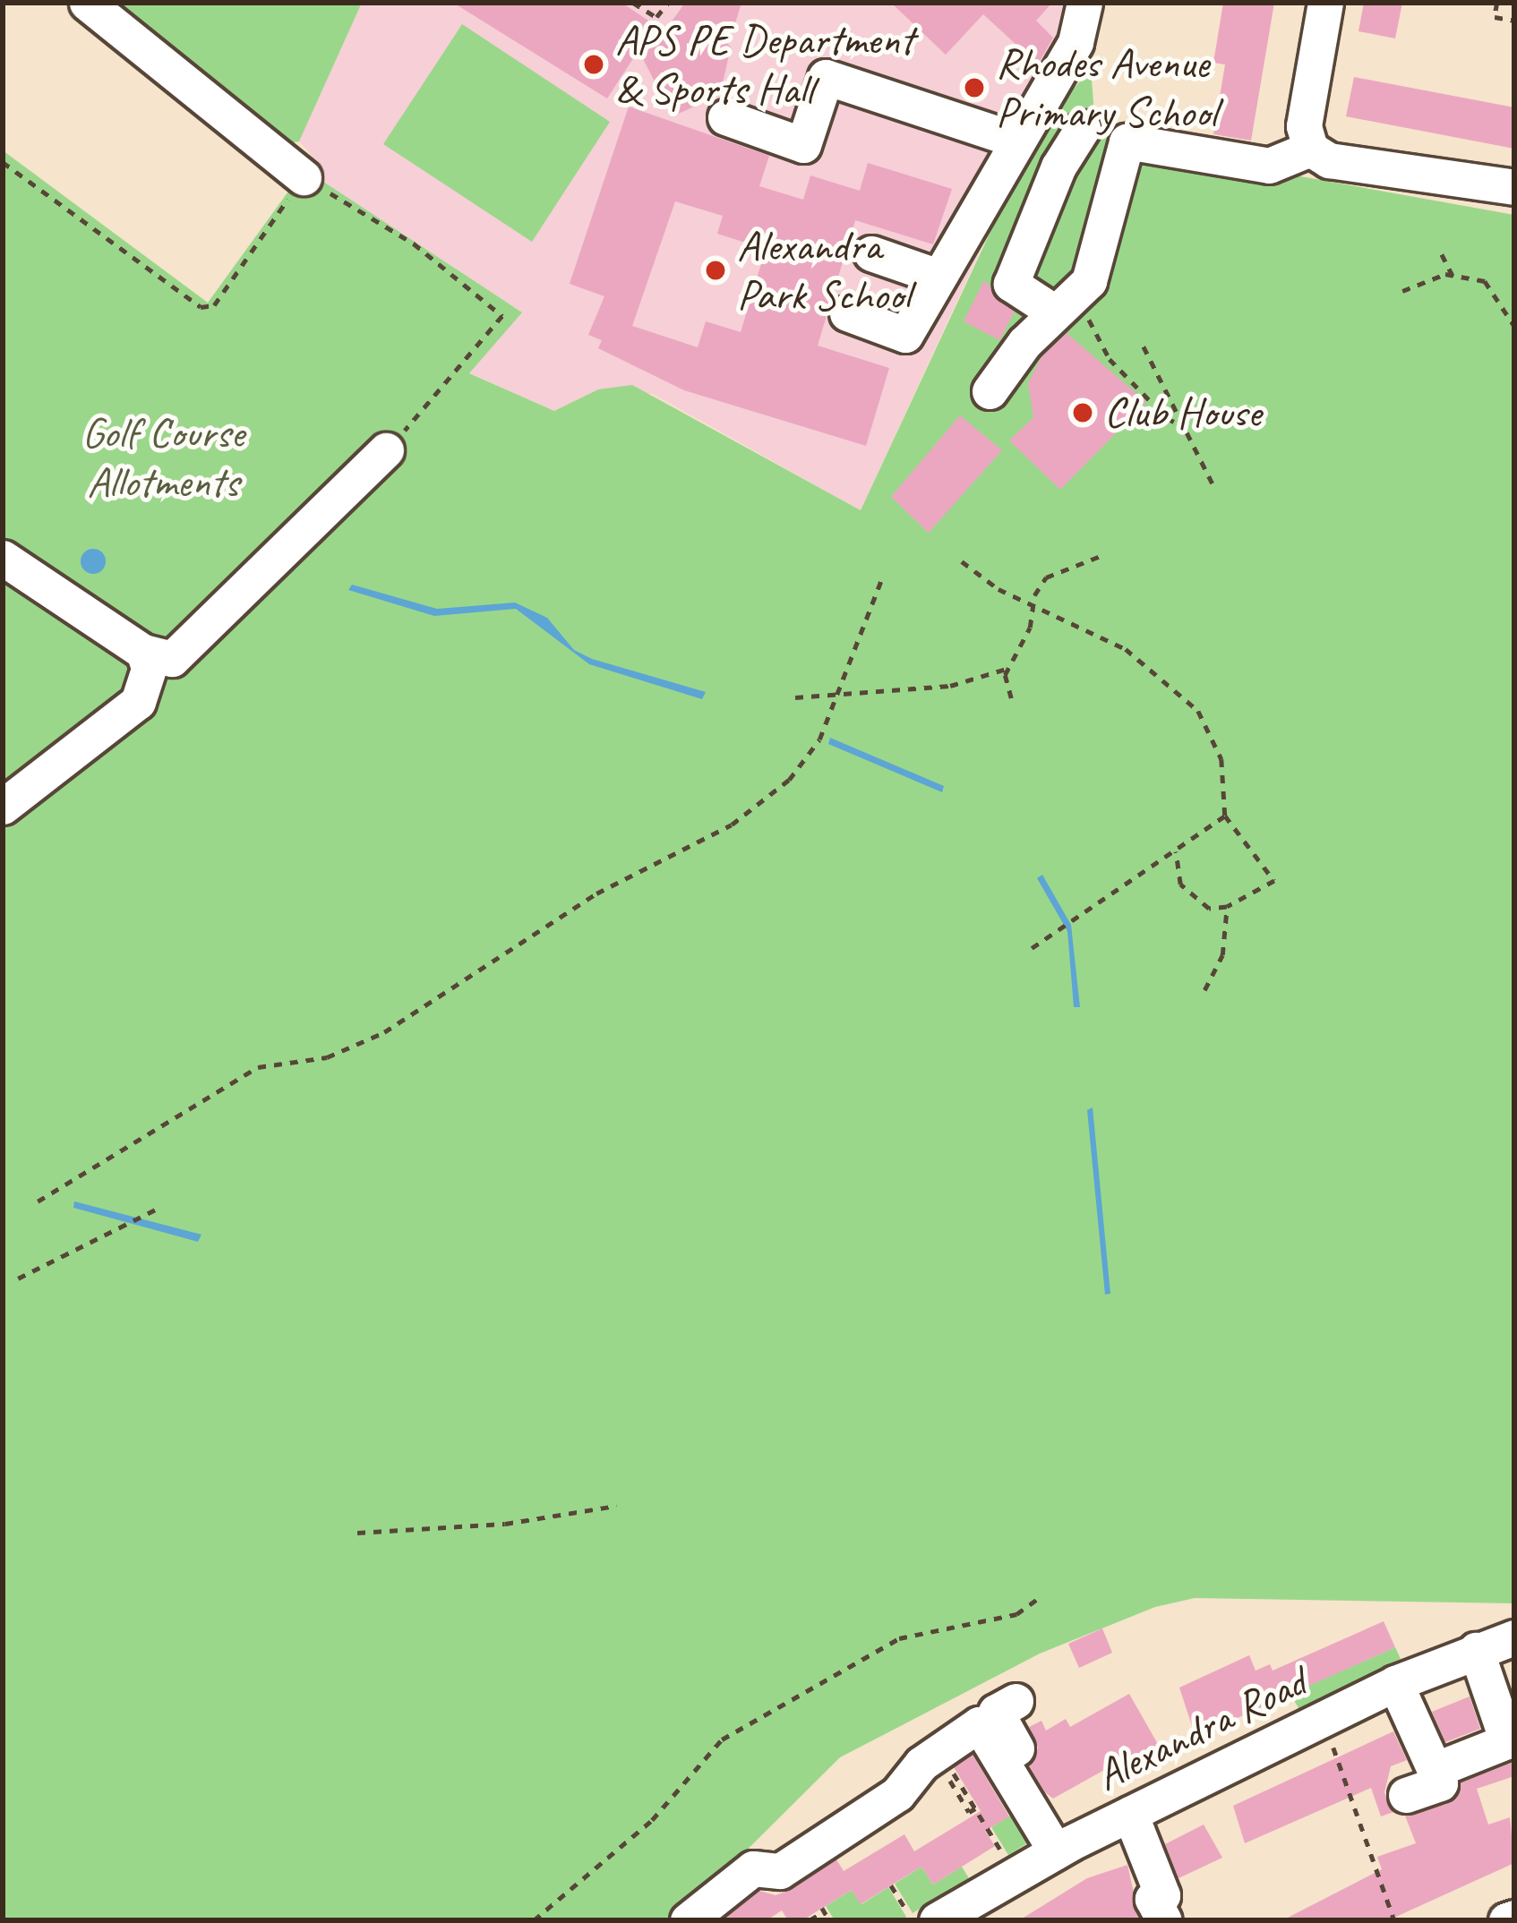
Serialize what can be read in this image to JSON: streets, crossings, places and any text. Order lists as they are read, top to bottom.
{
  "streets": {
    "street": ["Alexandra Road"]
  },
  "parks": ["Golf Course Allotments"],
  "places": [
    "APS PE Department & Sports Hall",
    "Rhodes Avenue Primary School",
    "Alexandra Park School",
    "Club House"
  ]
}
